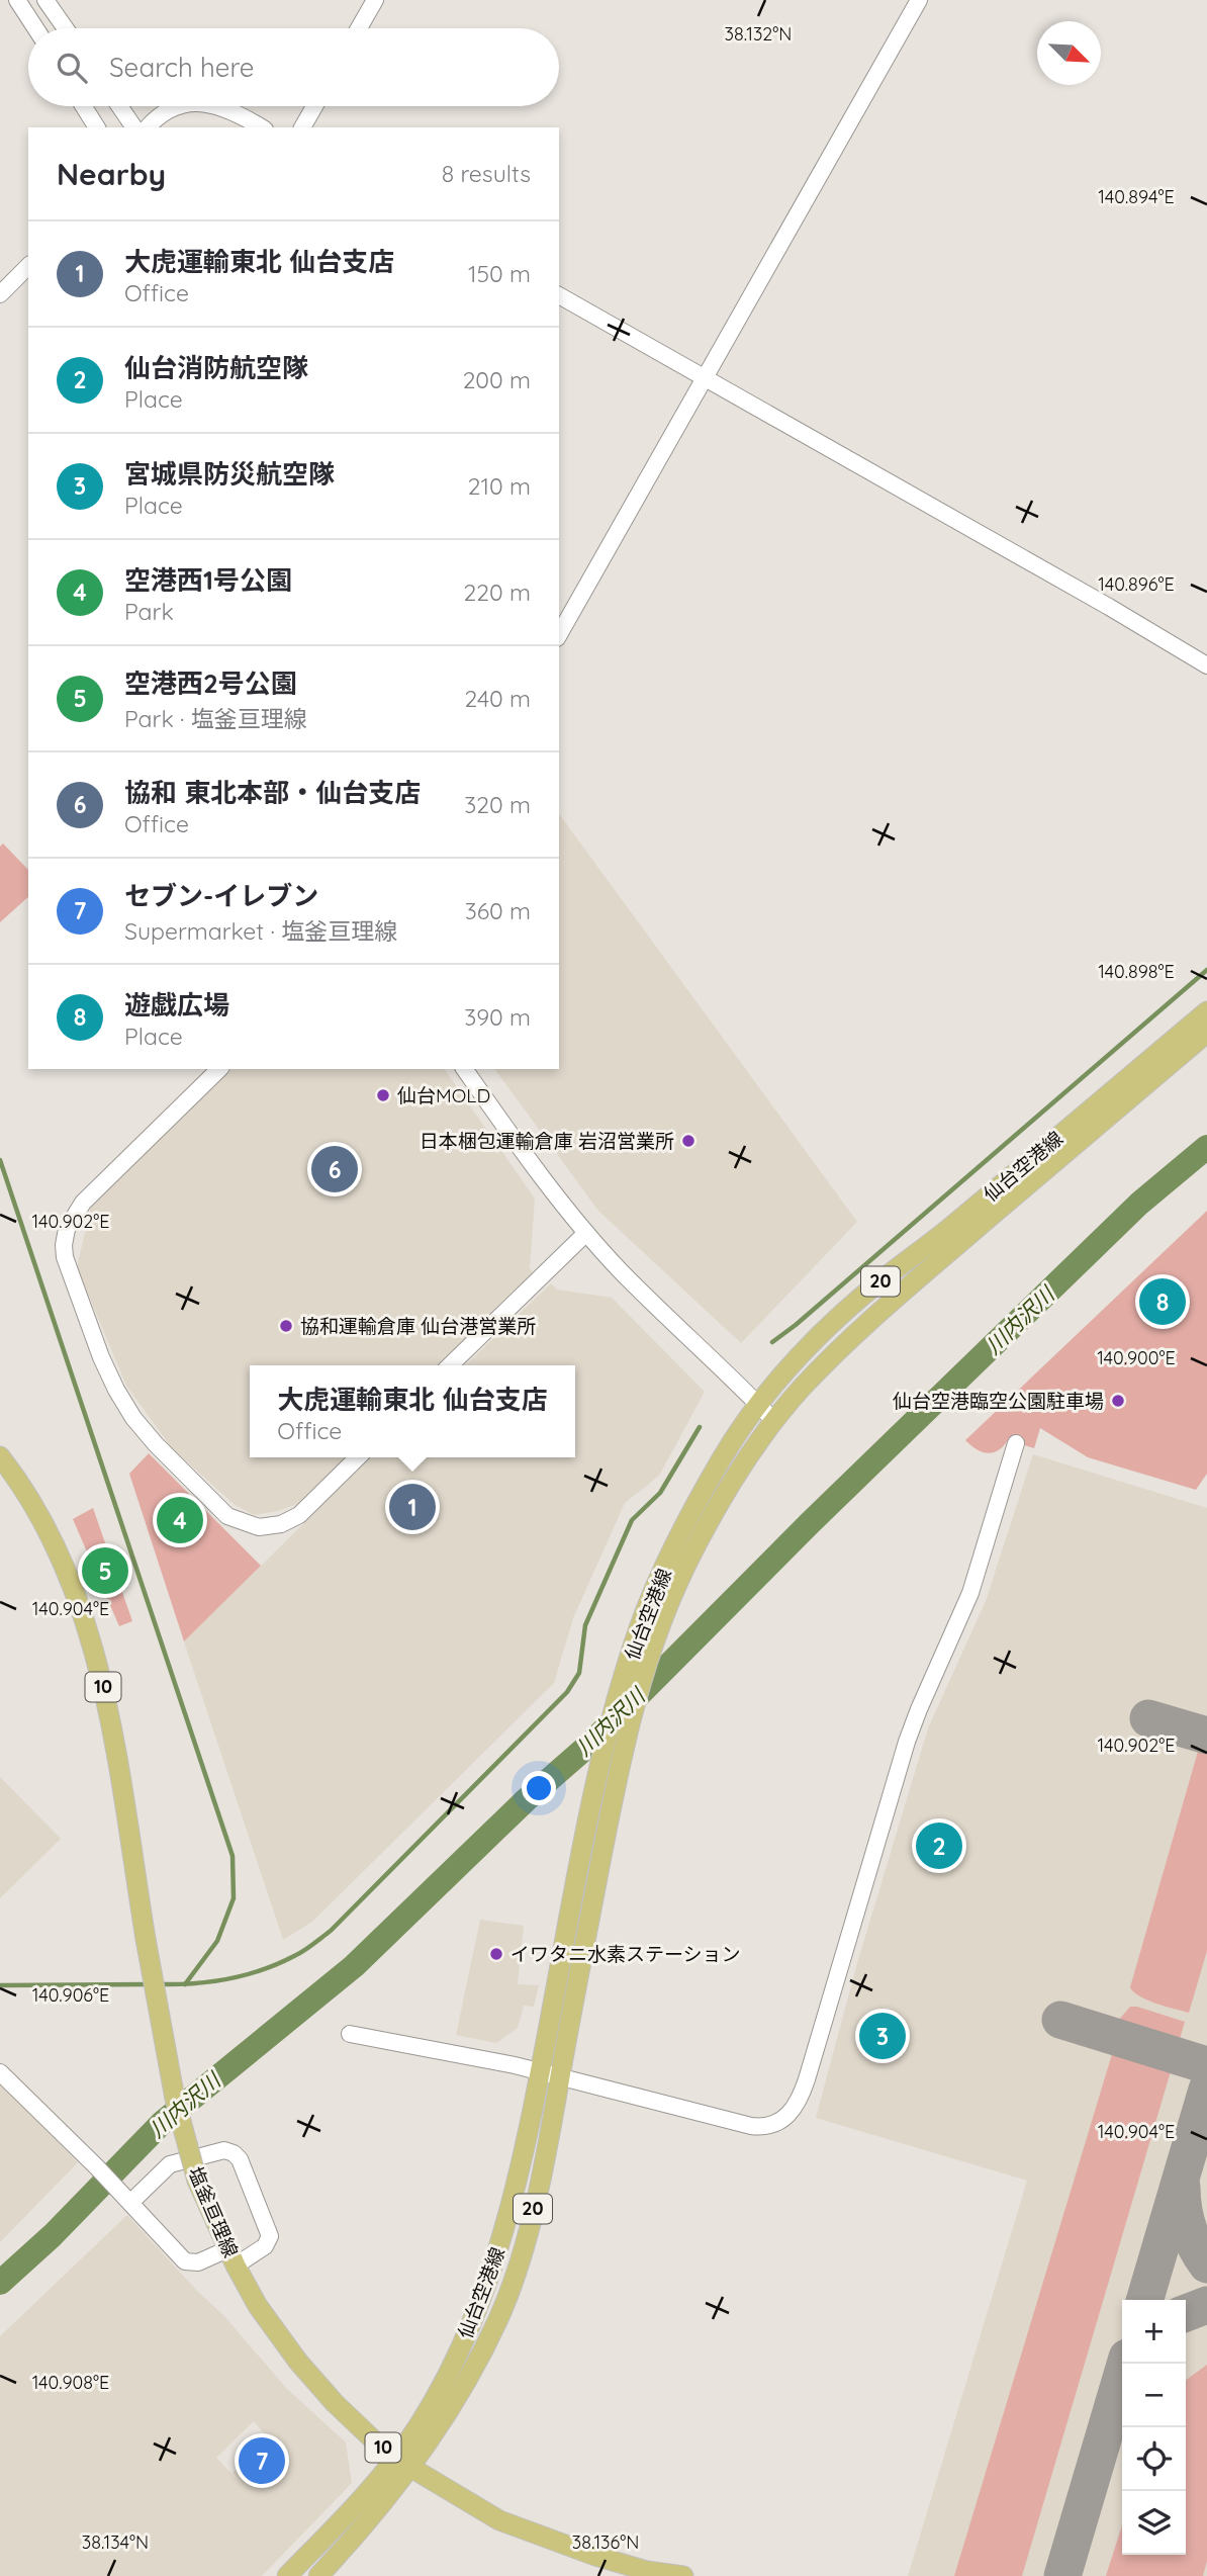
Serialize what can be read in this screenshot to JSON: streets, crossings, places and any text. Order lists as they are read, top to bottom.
{
  "streets": {
    "main road": [
      "仙台空港線",
      "20",
      "10",
      "塩釜亘理線"
    ]
  },
  "crossings": [
    ["仙台空港線", "塩釜亘理線"]
  ],
  "water": ["川内沢川"],
  "places": [
    "仙台MOLD",
    "日本梱包運輸倉庫 岩沼営業所",
    "協和運輸倉庫 仙台港営業所",
    "仙台空港臨空公園駐車場",
    "イワタニ水素ステーション"
  ],
  "north": "bottom right",
  "page": {
    "search": "Search here",
    "heading": ["Nearby", "8 results"],
    "list": [
      {
        "mark": "1",
        "name": "大虎運輸東北 仙台支店",
        "note": "Office",
        "value": "150 m"
      },
      {
        "mark": "2",
        "name": "仙台消防航空隊",
        "note": "Place",
        "value": "200 m"
      },
      {
        "mark": "3",
        "name": "宮城県防災航空隊",
        "note": "Place",
        "value": "210 m"
      },
      {
        "mark": "4",
        "name": "空港西1号公園",
        "note": "Park",
        "value": "220 m"
      },
      {
        "mark": "5",
        "name": "空港西2号公園",
        "note": "Park · 塩釜亘理線",
        "value": "240 m"
      },
      {
        "mark": "6",
        "name": "協和 東北本部・仙台支店",
        "note": "Office",
        "value": "320 m"
      },
      {
        "mark": "7",
        "name": "セブン-イレブン",
        "note": "Supermarket · 塩釜亘理線",
        "value": "360 m"
      },
      {
        "mark": "8",
        "name": "遊戯広場",
        "note": "Place",
        "value": "390 m"
      }
    ],
    "pins": [
      "6",
      "8",
      "1",
      "4",
      "5",
      "2",
      "3",
      "7"
    ],
    "popup": ["大虎運輸東北 仙台支店", "Office"],
    "map_buttons": ["+", "−"]
  },
  "coordinates": [
    "38.132°N",
    "140.894°E",
    "140.896°E",
    "140.898°E",
    "140.902°E",
    "140.900°E",
    "140.904°E",
    "140.906°E",
    "140.908°E",
    "38.134°N",
    "38.136°N"
  ]
}
